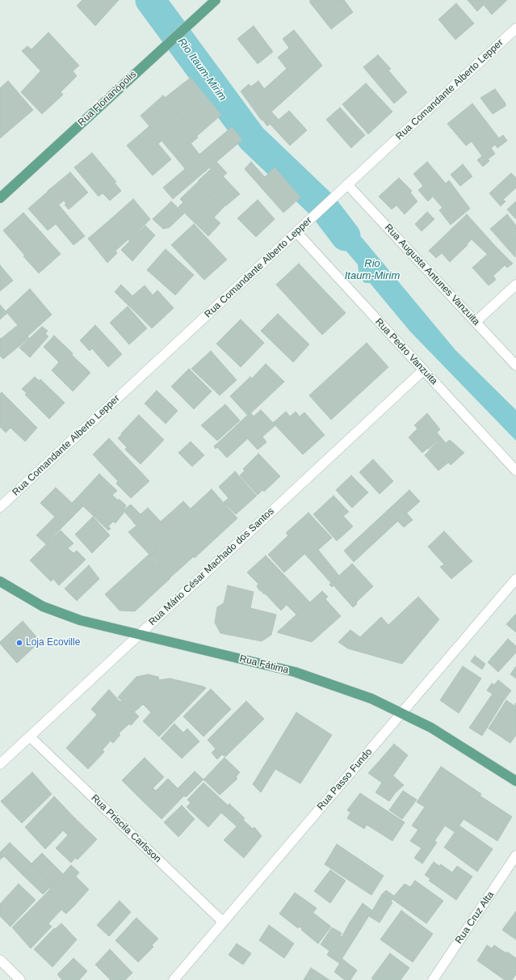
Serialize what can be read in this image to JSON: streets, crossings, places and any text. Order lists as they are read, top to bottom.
{
  "streets": {
    "main road": ["Rua Florianópolis", "Rua Fátima"],
    "street": [
      "Rua Comandante Alberto Lepper",
      "Rua Augusta Antunes Vanzuita",
      "Rua Pedro Vanzuita",
      "Rua Mário César Machado dos Santos",
      "Rua Passo Fundo",
      "Rua Priscila Carlsson",
      "Rua Cruz Alta"
    ]
  },
  "crossings": [
    ["Rua Comandante Alberto Lepper", "Rua Augusta Antunes Vanzuita"],
    ["Rua Comandante Alberto Lepper", "Rua Pedro Vanzuita"],
    ["Rua Pedro Vanzuita", "Rua Mário César Machado dos Santos"],
    ["Rua Mário César Machado dos Santos", "Rua Fátima"],
    ["Rua Mário César Machado dos Santos", "Rua Priscila Carlsson"],
    ["Rua Fátima", "Rua Passo Fundo"],
    ["Rua Passo Fundo", "Rua Priscila Carlsson"]
  ],
  "water": ["Rio Itaum-Mirim"],
  "places": ["Loja Ecoville"]
}
